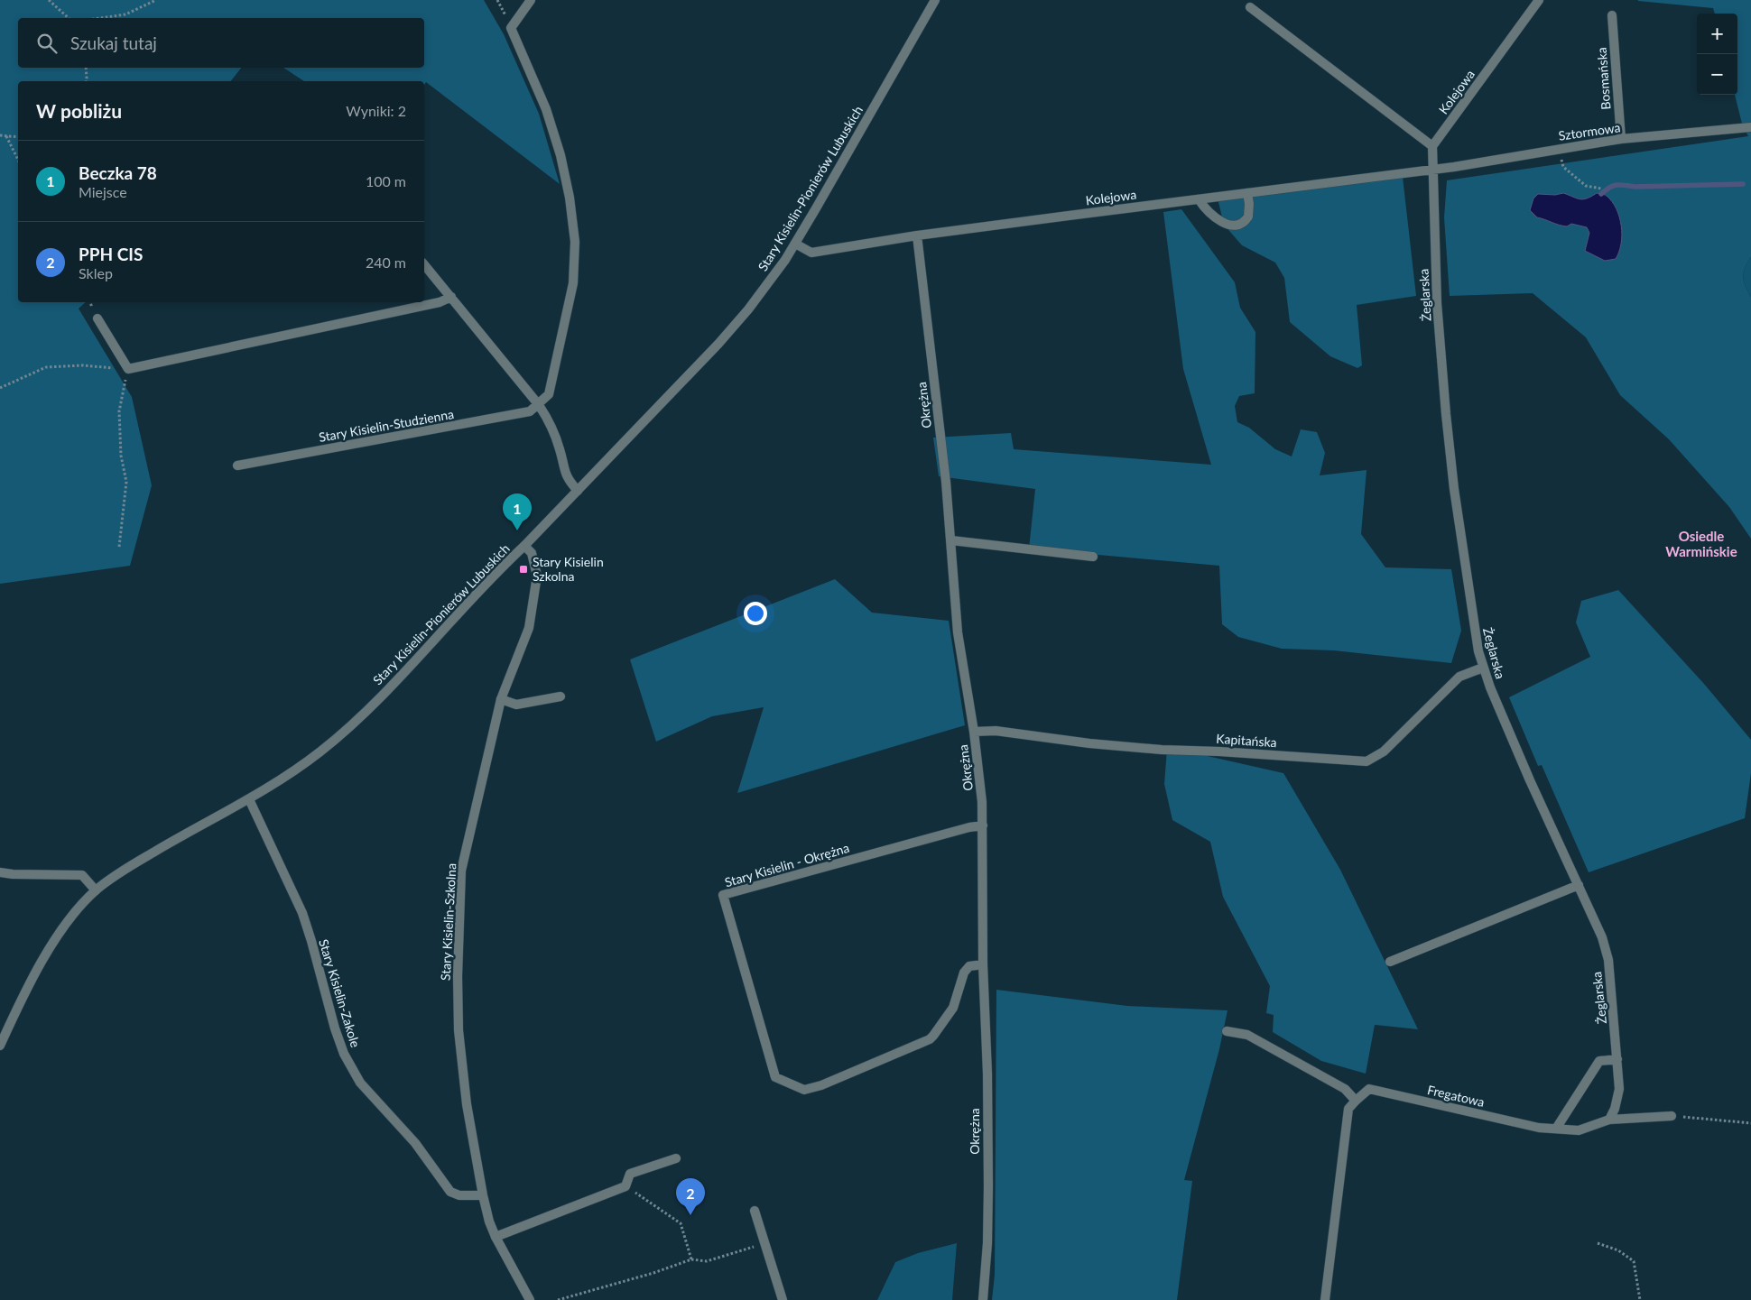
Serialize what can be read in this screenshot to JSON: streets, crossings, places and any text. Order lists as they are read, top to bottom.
{
  "streets": {
    "street": [
      "Bosmańska",
      "Kolejowa",
      "Sztormowa",
      "Stary Kisielin-Pionierów Lubuskich",
      "Żeglarska",
      "Okrężna",
      "Stary Kisielin-Studzienna",
      "Kapitańska",
      "Stary Kisielin - Okrężna",
      "Stary Kisielin-Szkolna",
      "Stary Kisielin-Zakole",
      "Fregatowa"
    ]
  },
  "crossings": [
    ["Bosmańska", "Sztormowa"],
    ["Kolejowa", "Sztormowa"],
    ["Kolejowa", "Stary Kisielin-Pionierów Lubuskich"],
    ["Kolejowa", "Żeglarska"],
    ["Kolejowa", "Okrężna"],
    ["Sztormowa", "Żeglarska"],
    ["Stary Kisielin-Pionierów Lubuskich", "Stary Kisielin-Szkolna"],
    ["Stary Kisielin-Pionierów Lubuskich", "Stary Kisielin-Zakole"],
    ["Żeglarska", "Kapitańska"],
    ["Żeglarska", "Fregatowa"],
    ["Okrężna", "Kapitańska"],
    ["Okrężna", "Stary Kisielin - Okrężna"],
    ["Stary Kisielin-Szkolna", "Stary Kisielin-Zakole"]
  ],
  "districts": ["Osiedle Warmińskie"],
  "places": {
    "transit": ["Stary Kisielin Szkolna"]
  },
  "page": {
    "map_buttons": ["+", "−"],
    "search": "Szukaj tutaj",
    "heading": ["W pobliżu", "Wyniki: 2"],
    "list": [
      {
        "mark": "1",
        "name": "Beczka 78",
        "note": "Miejsce",
        "value": "100 m"
      },
      {
        "mark": "2",
        "name": "PPH CIS",
        "note": "Sklep",
        "value": "240 m"
      }
    ],
    "pins": ["1", "2"]
  }
}
